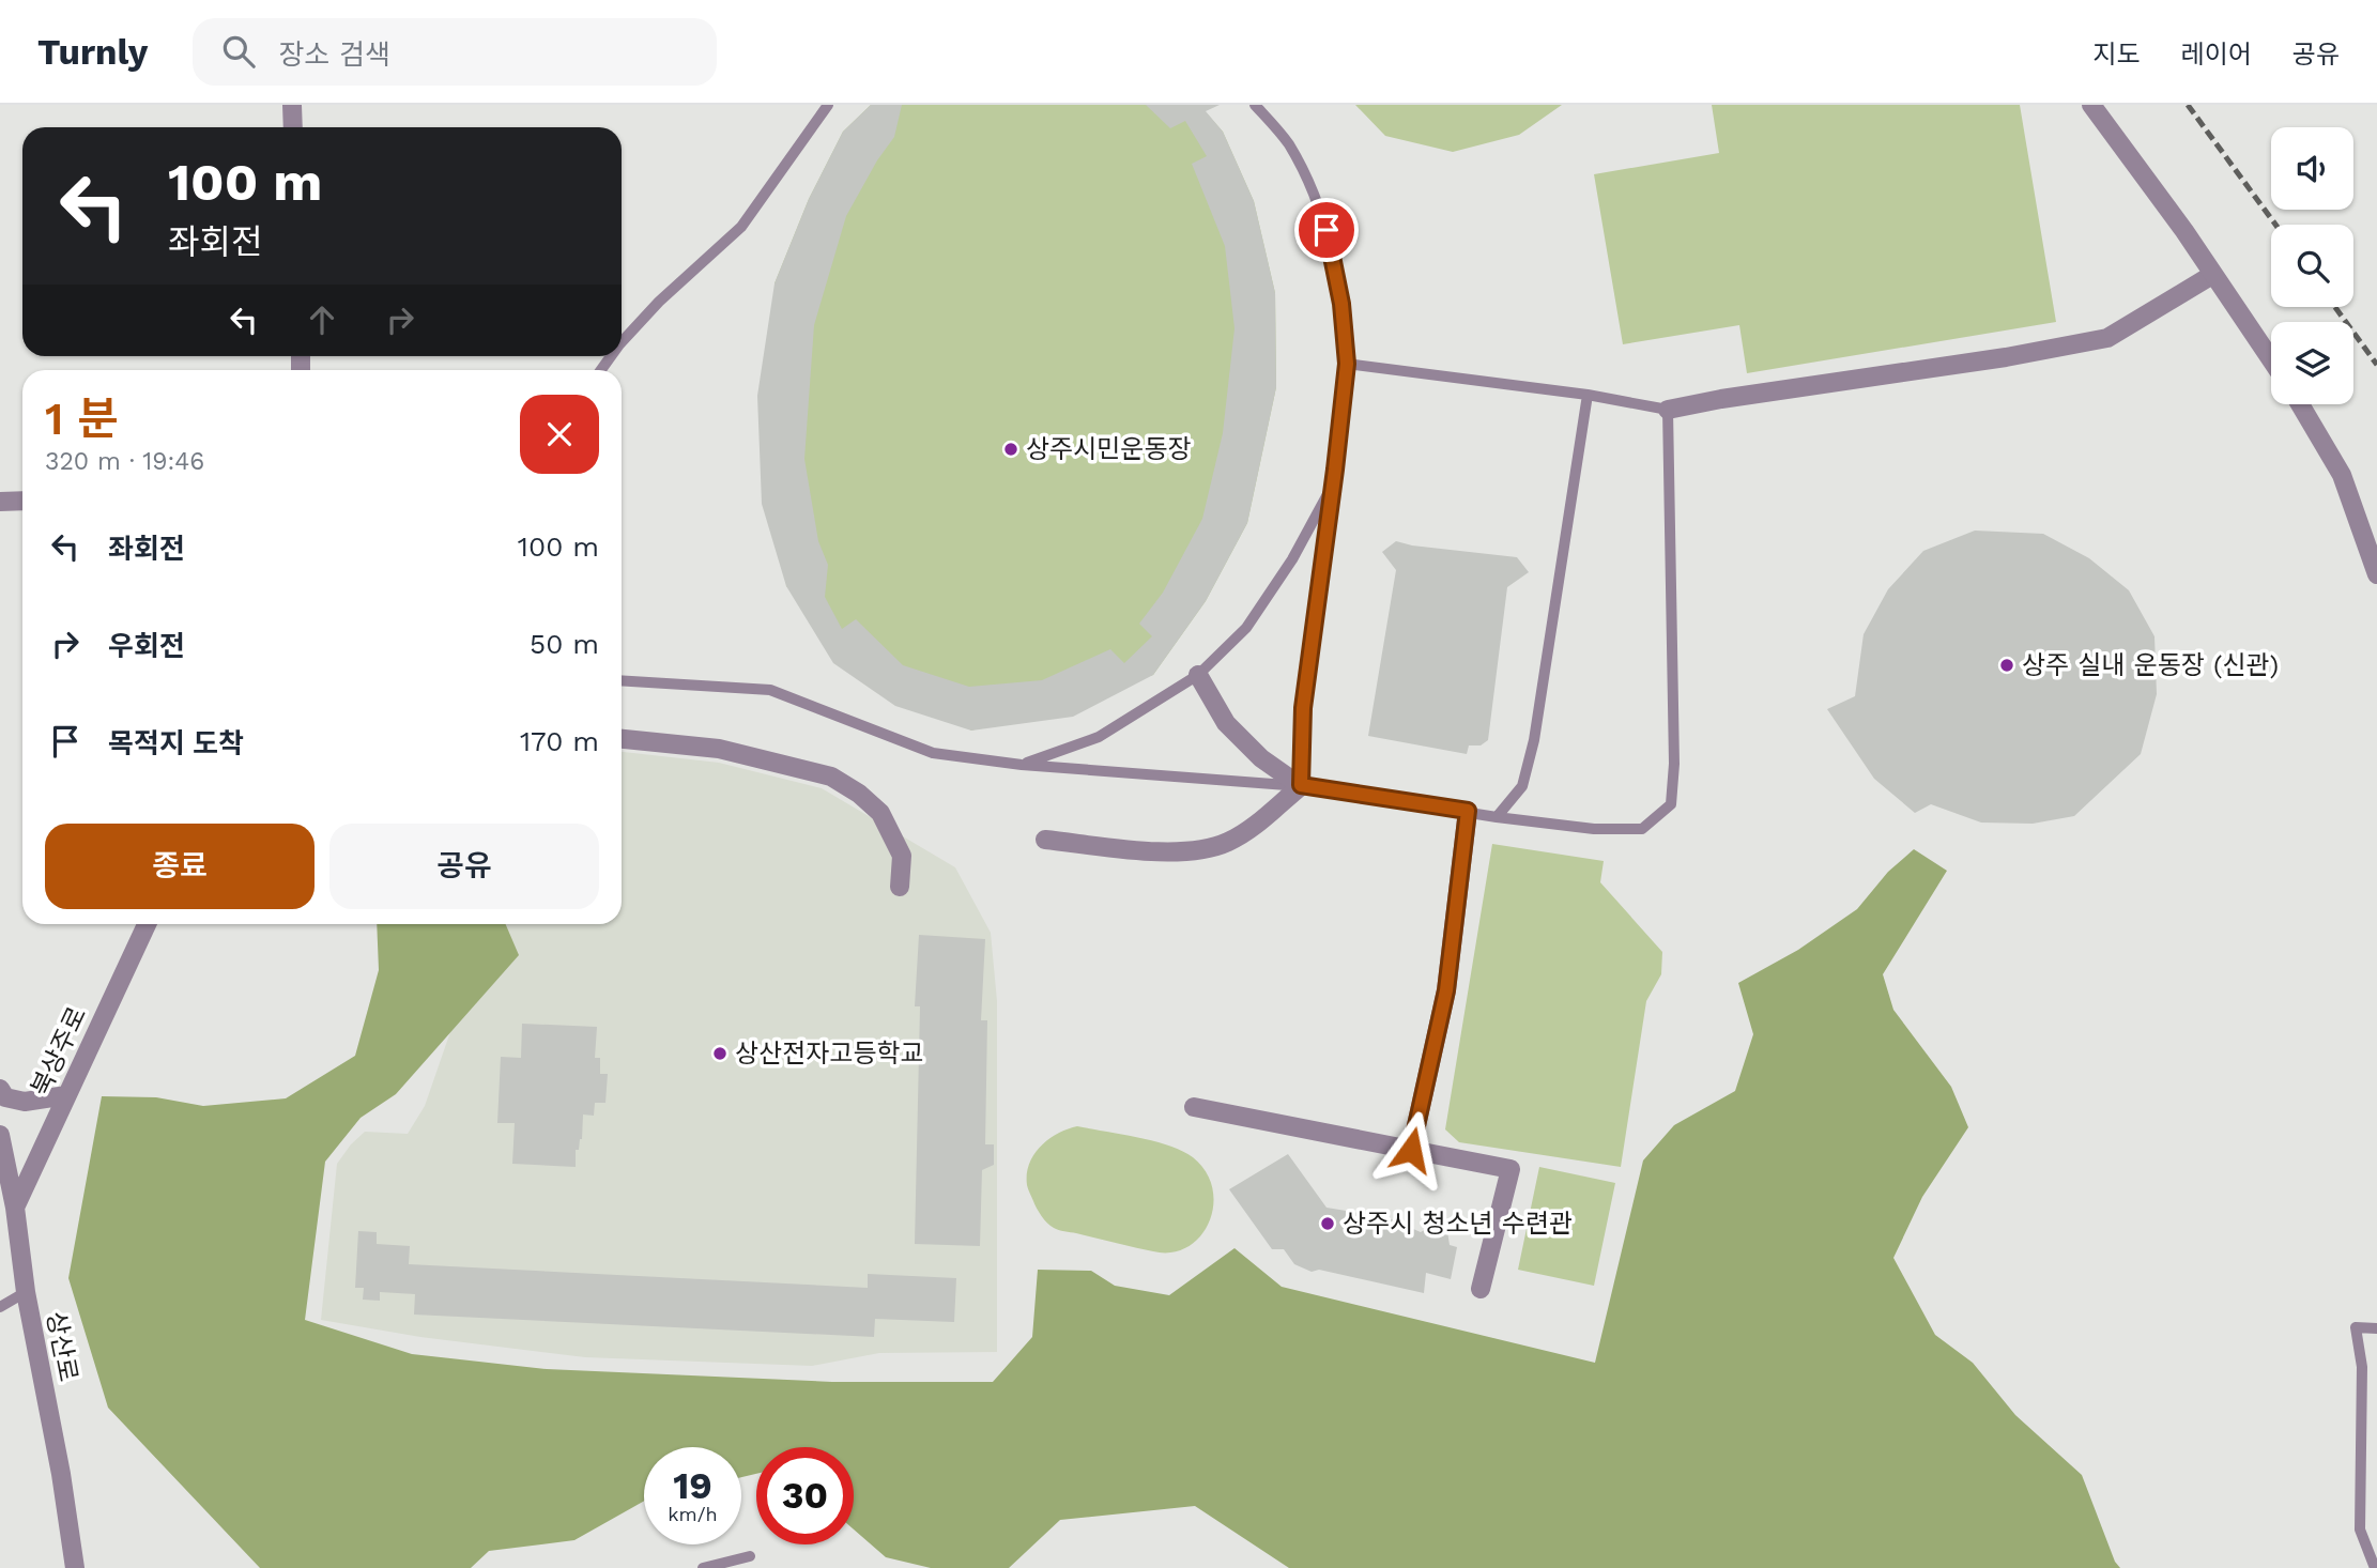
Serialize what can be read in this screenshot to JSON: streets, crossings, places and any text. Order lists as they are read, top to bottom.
{
  "streets": {
    "street": ["북상주로", "상산로"]
  },
  "crossings": [
    ["북상주로", "상산로"]
  ],
  "places": [
    "상주시민운동장",
    "상주 실내 운동장 (신관)",
    "상산전자고등학교",
    "상주시 청소년 수련관"
  ],
  "page": {
    "header": "Turnly",
    "search": "장소 검색",
    "nav": ["지도", "레이어", "공유"],
    "turn": ["100 m", "좌회전"],
    "heading": ["1 분", "320 m · 19:46"],
    "list": [
      {
        "name": "좌회전",
        "value": "100 m"
      },
      {
        "name": "우회전",
        "value": "50 m"
      },
      {
        "name": "목적지 도착",
        "value": "170 m"
      }
    ],
    "buttons": ["종료", "공유"],
    "speed": "19 km/h",
    "limit": "30"
  }
}
